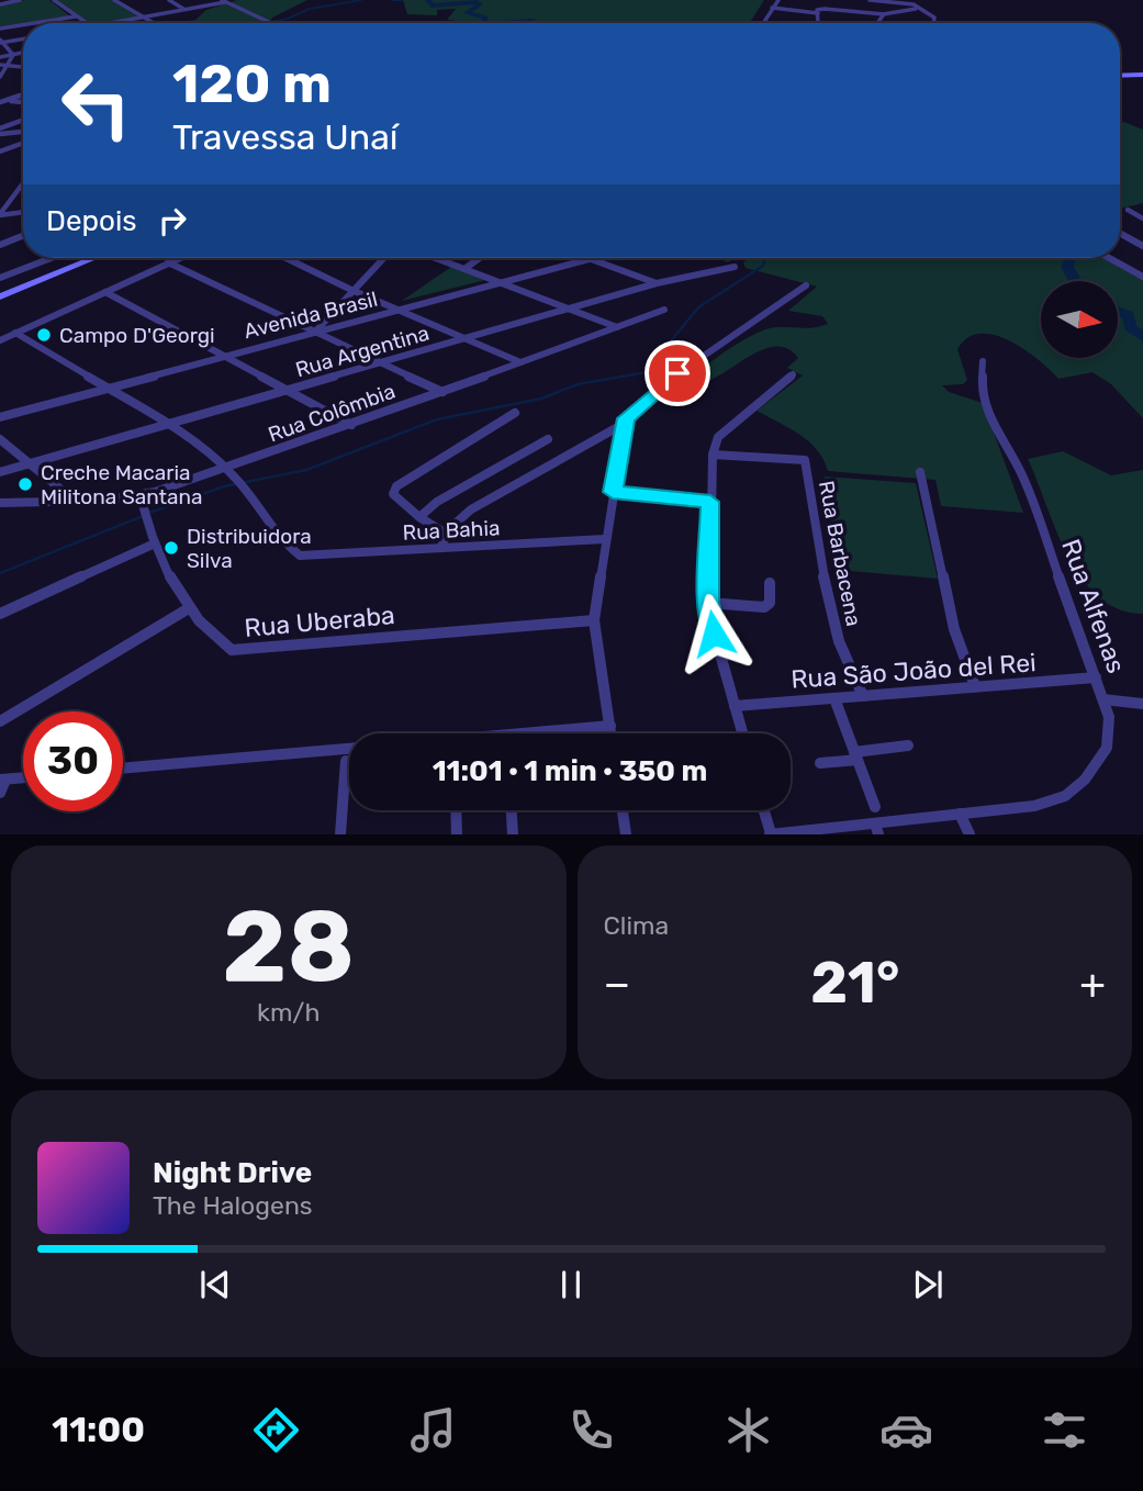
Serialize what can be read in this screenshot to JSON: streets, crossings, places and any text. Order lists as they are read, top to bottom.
{
  "streets": {
    "street": [
      "Avenida Brasil",
      "Rua Argentina",
      "Rua Colômbia",
      "Rua Bahia",
      "Rua Barbacena",
      "Rua Alfenas",
      "Rua Uberaba",
      "Rua São João del Rei"
    ]
  },
  "crossings": [
    ["Rua Colômbia", "Rua Bahia"],
    ["Rua Colômbia", "Rua Uberaba"],
    ["Rua Barbacena", "Rua São João del Rei"],
    ["Rua Alfenas", "Rua São João del Rei"]
  ],
  "places": ["Campo D'Georgi", "Creche Macaria Militona Santana", "Distribuidora Silva"],
  "north": "right",
  "page": {
    "turn": ["120 m", "Travessa Unaí"],
    "then": "Depois",
    "limit": "30",
    "trip": "11:01 · 1 min · 350 m",
    "tile": [
      ["28", "km/h"],
      "Clima"
    ],
    "heat": ["−", "21°", "+"],
    "song": ["Night Drive", "The Halogens"],
    "tabs": "11:00"
  }
}
